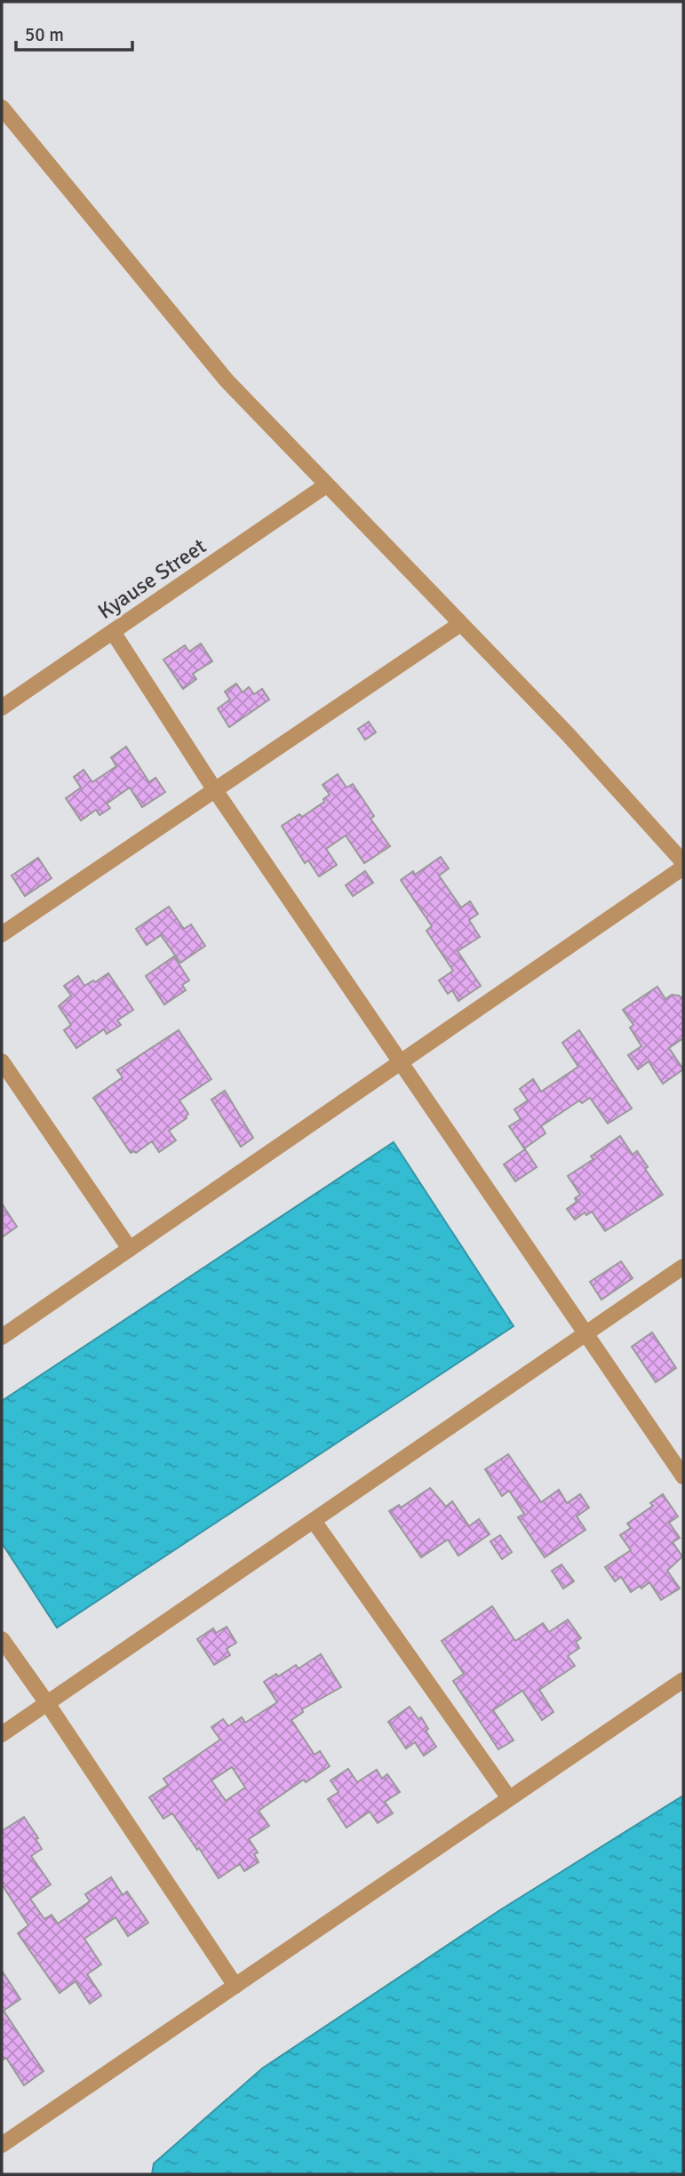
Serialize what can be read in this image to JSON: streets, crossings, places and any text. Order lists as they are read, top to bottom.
{
  "streets": {
    "street": ["Kyause Street"]
  },
  "scale_bar": "50 m"
}
